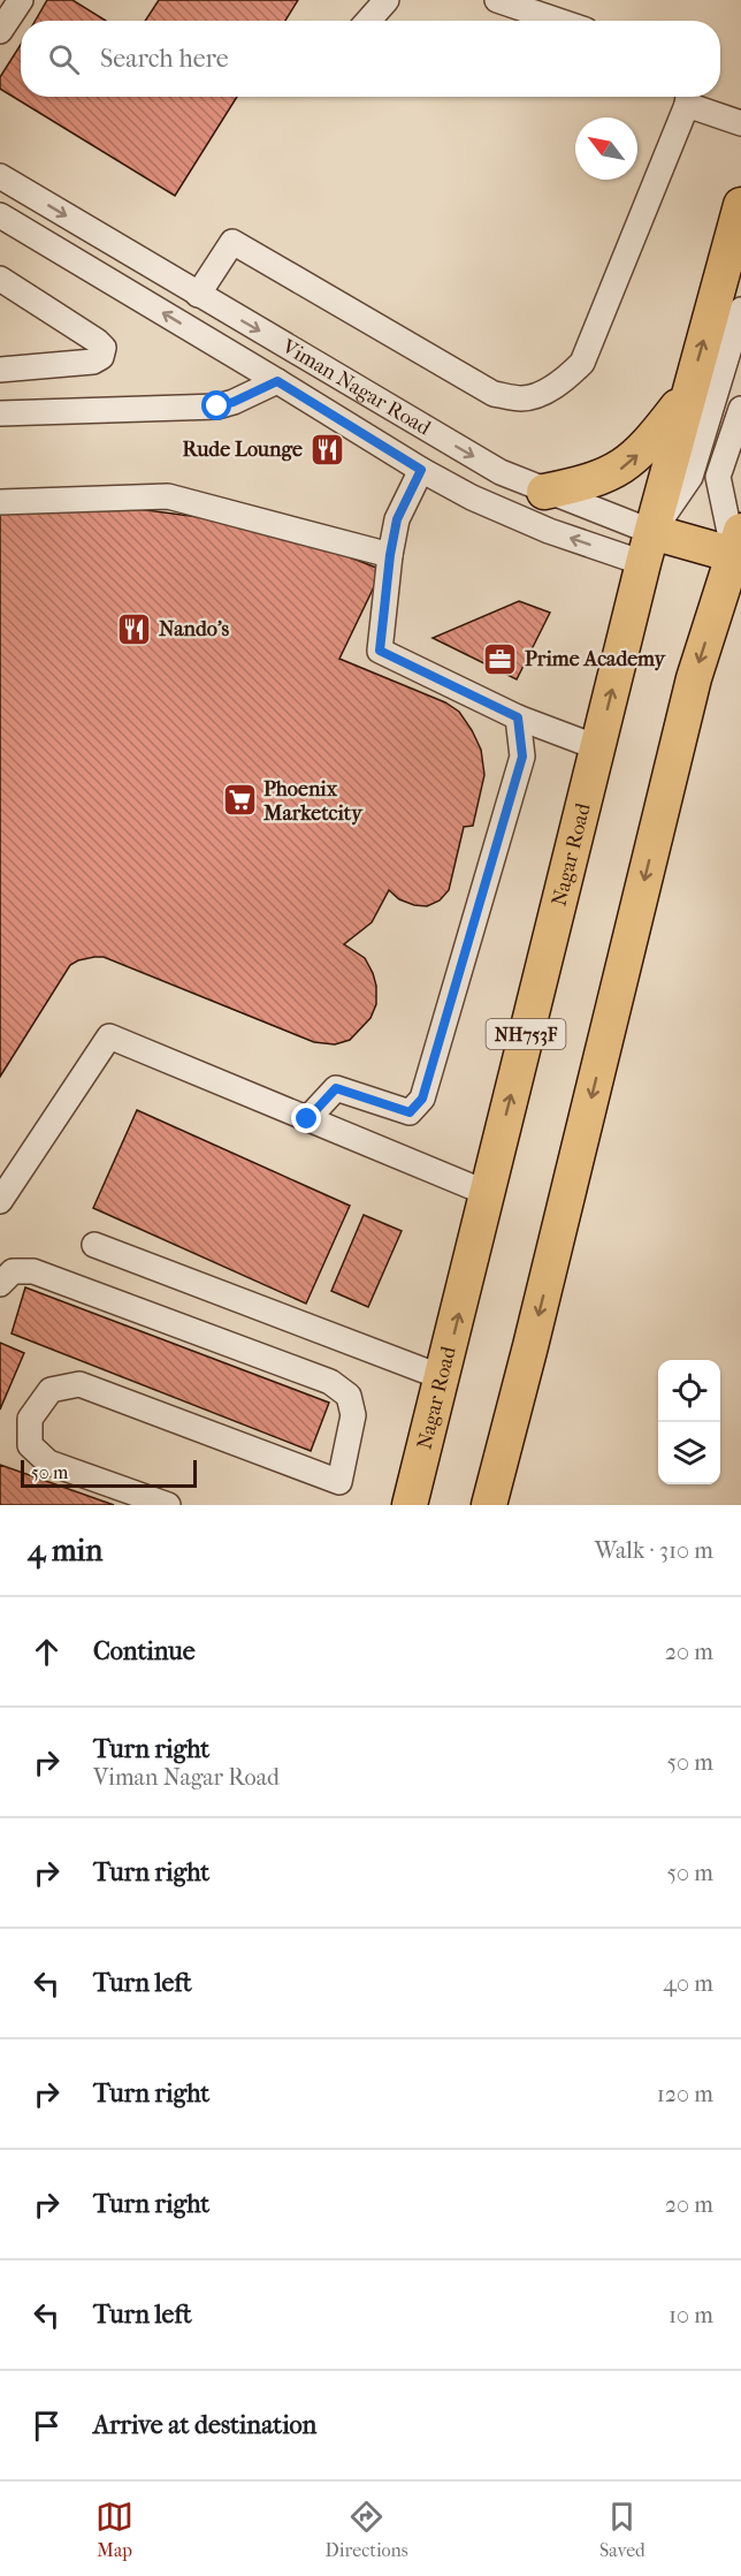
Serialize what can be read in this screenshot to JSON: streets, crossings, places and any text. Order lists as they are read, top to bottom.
{
  "streets": {
    "highway": ["Viman Nagar Road", "Nagar Road", "NH753F"]
  },
  "crossings": [
    ["Viman Nagar Road", "Nagar Road"]
  ],
  "places": {
    "restaurant": ["Rude Lounge", "Nando's"],
    "office": ["Prime Academy"],
    "supermarket": ["Phoenix Marketcity"]
  },
  "scale_bar": "50 m",
  "north": "top left",
  "page": {
    "search": "Search here",
    "scale": "50 m",
    "heading": ["4 min", "Walk · 310 m"],
    "list": [
      ["Continue", "20 m"],
      ["Turn right", "Viman Nagar Road", "50 m"],
      ["Turn right", "50 m"],
      ["Turn left", "40 m"],
      ["Turn right", "120 m"],
      ["Turn right", "20 m"],
      ["Turn left", "10 m"],
      "Arrive at destination"
    ],
    "nav": ["Map", "Directions", "Saved"]
  }
}
